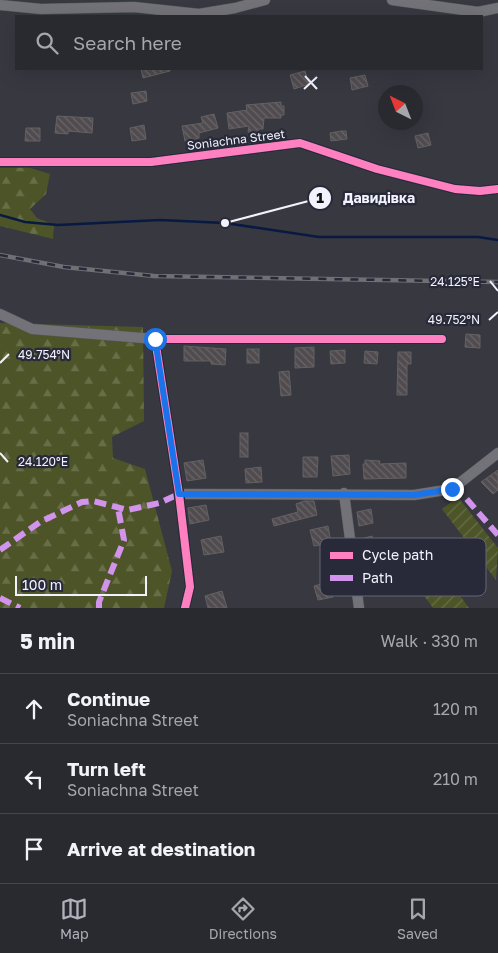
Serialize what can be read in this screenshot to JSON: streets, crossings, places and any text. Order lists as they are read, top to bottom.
{
  "streets": {
    "street": ["Soniachna Street"]
  },
  "places": ["Давидівка"],
  "legend": ["Cycle path", "Path"],
  "scale_bar": "100 m",
  "north": "top left",
  "page": {
    "search": "Search here",
    "scale": "100 m",
    "heading": ["5 min", "Walk · 330 m"],
    "list": [
      ["Continue", "Soniachna Street", "120 m"],
      ["Turn left", "Soniachna Street", "210 m"],
      "Arrive at destination"
    ],
    "nav": ["Map", "Directions", "Saved"]
  },
  "coordinates": [
    "24.125°E",
    "49.752°N",
    "49.754°N",
    "24.120°E"
  ]
}
